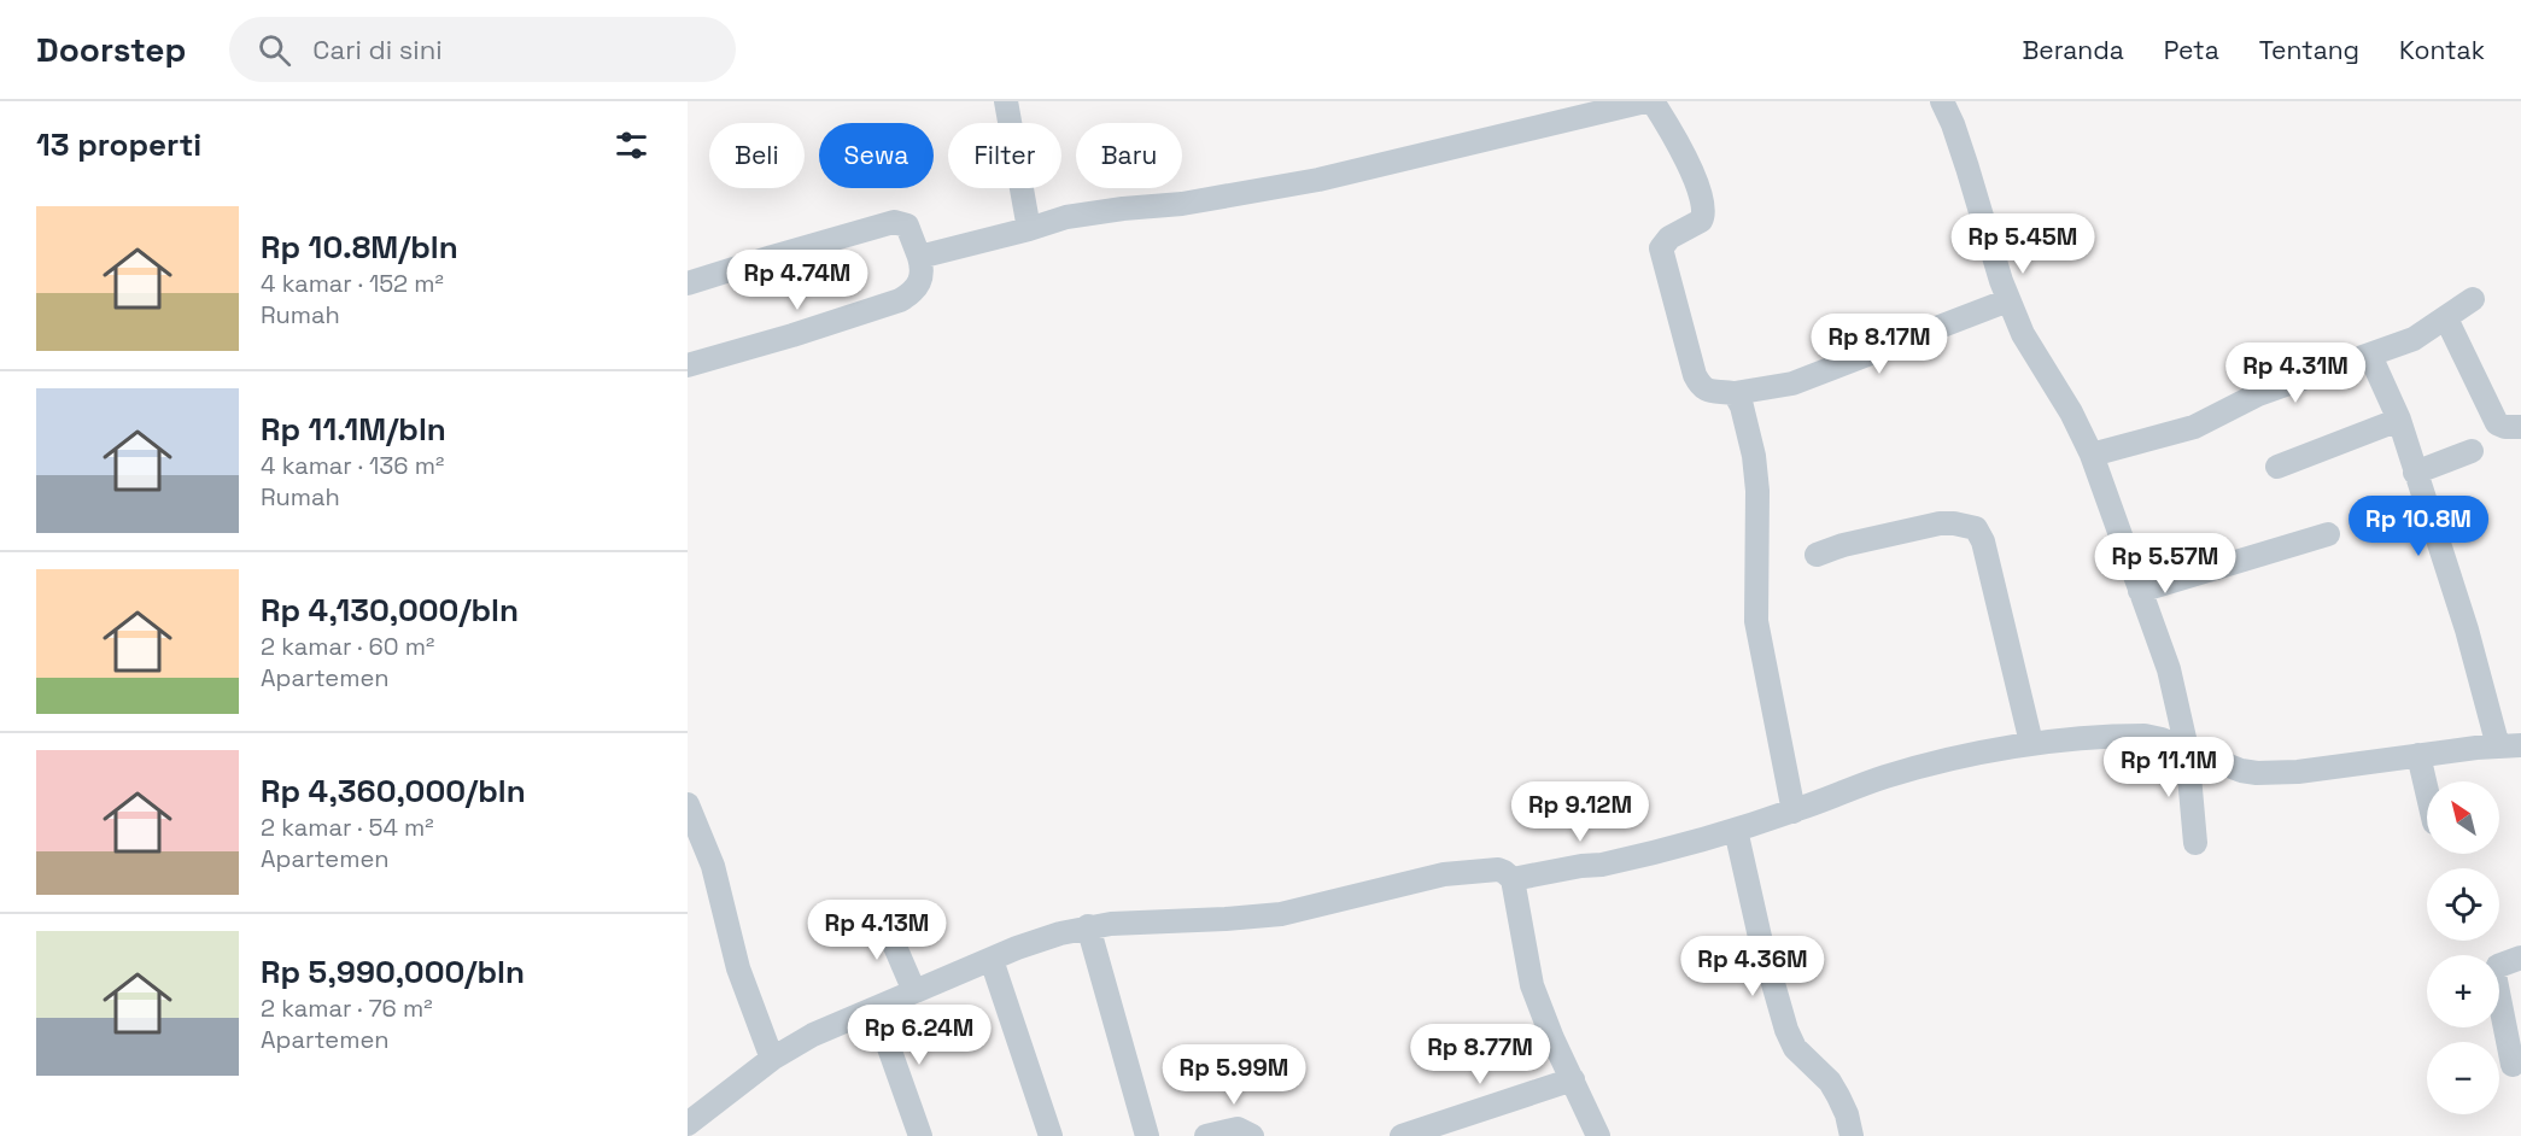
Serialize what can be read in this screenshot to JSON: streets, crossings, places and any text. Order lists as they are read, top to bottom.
{
  "north": "top left",
  "page": {
    "header": "Doorstep",
    "search": "Cari di sini",
    "nav": [
      "Beranda",
      "Peta",
      "Tentang",
      "Kontak"
    ],
    "heading": "13 properti",
    "chip": [
      "Beli",
      "Sewa",
      "Filter",
      "Baru"
    ],
    "list": [
      {
        "name": "Rp 10.8M/bln",
        "note": "4 kamar · 152 m² · Rumah"
      },
      {
        "name": "Rp 11.1M/bln",
        "note": "4 kamar · 136 m² · Rumah"
      },
      {
        "name": "Rp 4,130,000/bln",
        "note": "2 kamar · 60 m² · Apartemen"
      },
      {
        "name": "Rp 4,360,000/bln",
        "note": "2 kamar · 54 m² · Apartemen"
      },
      {
        "name": "Rp 5,990,000/bln",
        "note": "2 kamar · 76 m² · Apartemen"
      }
    ],
    "price": [
      "Rp 5.45M",
      "Rp 4.74M",
      "Rp 8.17M",
      "Rp 4.31M",
      "Rp 10.8M",
      "Rp 5.57M",
      "Rp 11.1M",
      "Rp 9.12M",
      "Rp 4.13M",
      "Rp 4.36M",
      "Rp 6.24M",
      "Rp 8.77M",
      "Rp 5.99M"
    ],
    "map_buttons": ["+", "−"]
  }
}
